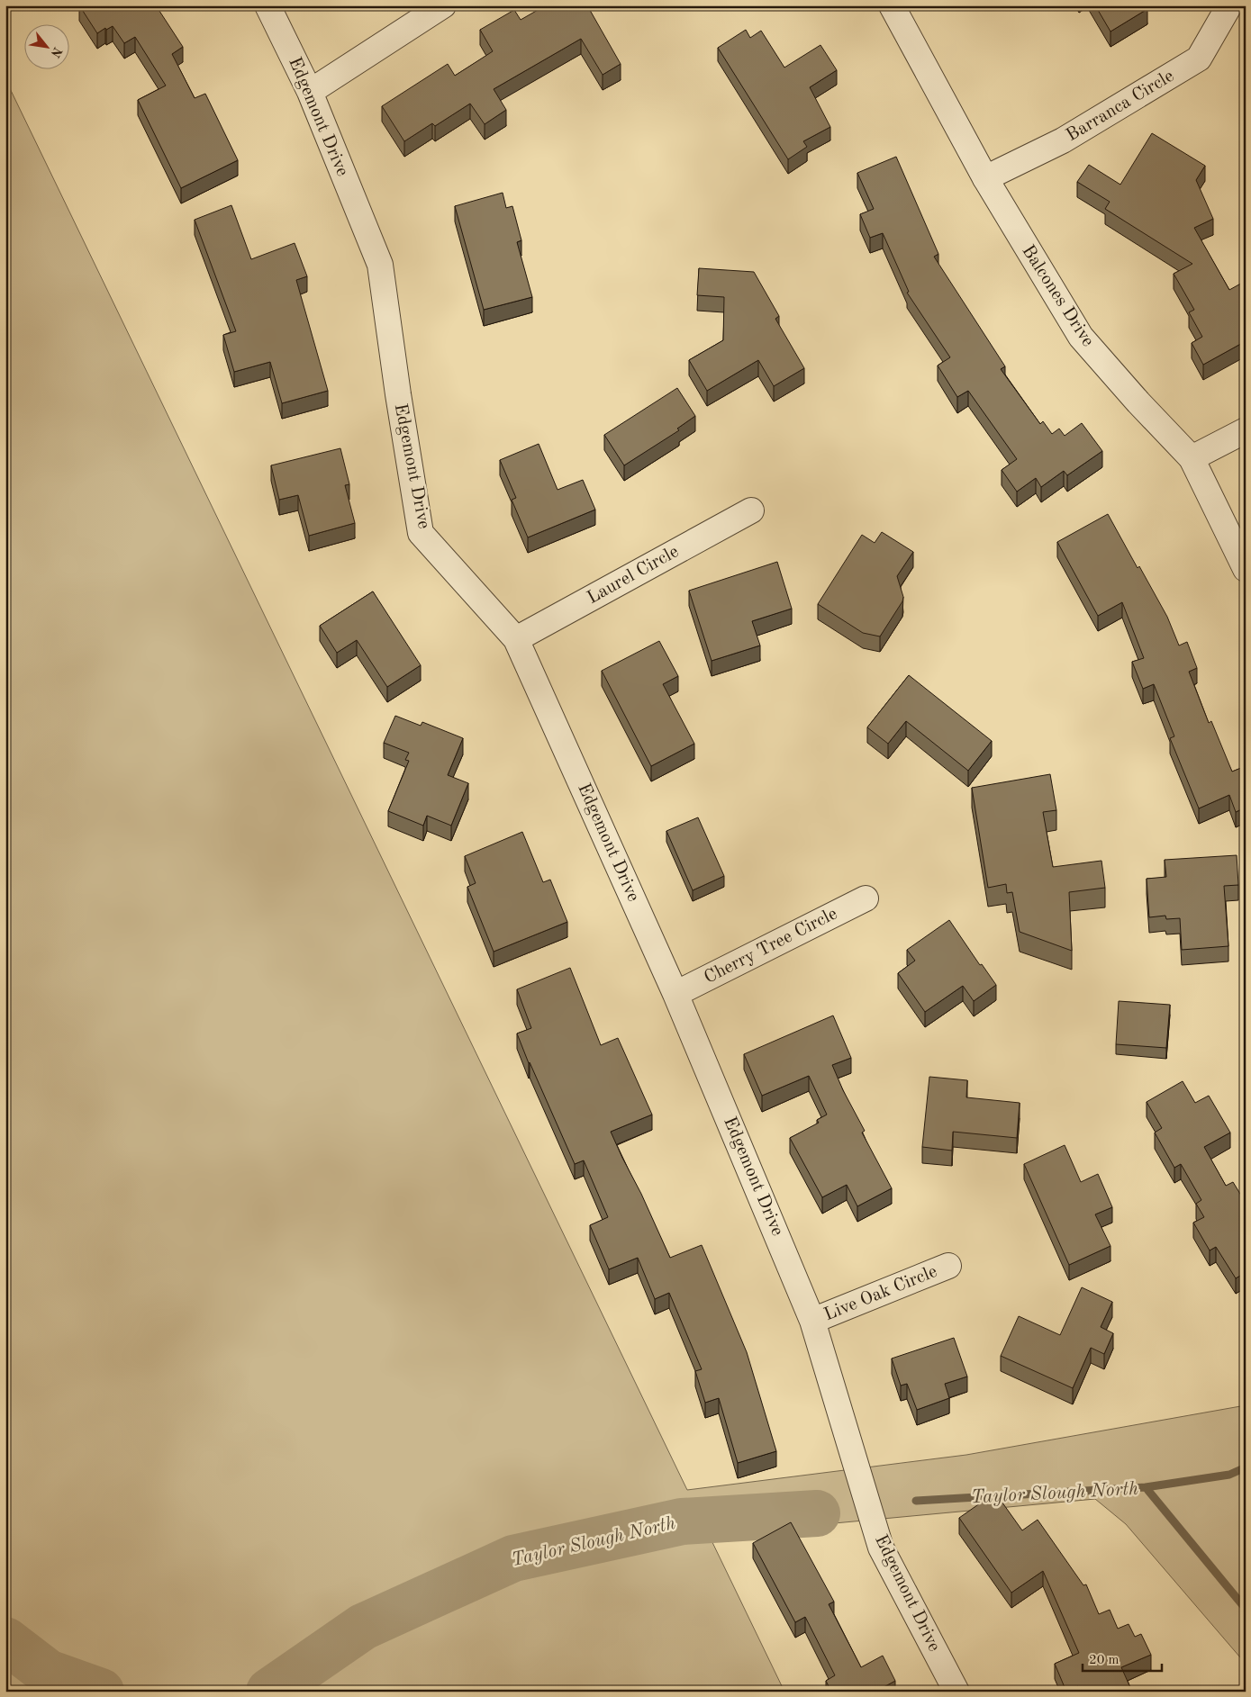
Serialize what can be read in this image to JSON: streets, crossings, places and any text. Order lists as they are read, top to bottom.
{
  "streets": {
    "street": [
      "Barranca Circle",
      "Edgemont Drive",
      "Balcones Drive",
      "Laurel Circle",
      "Cherry Tree Circle",
      "Live Oak Circle"
    ]
  },
  "crossings": [
    ["Barranca Circle", "Balcones Drive"],
    ["Edgemont Drive", "Laurel Circle"],
    ["Edgemont Drive", "Cherry Tree Circle"],
    ["Edgemont Drive", "Live Oak Circle"]
  ],
  "water": ["Taylor Slough North"],
  "scale_bar": "20 m",
  "north": "bottom right"
}
